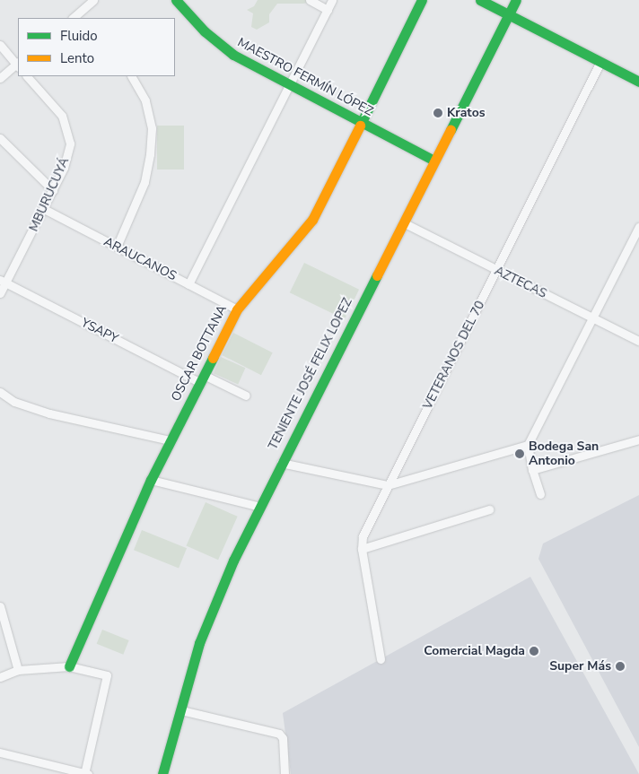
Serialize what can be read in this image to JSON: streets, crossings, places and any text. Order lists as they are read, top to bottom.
{
  "streets": {
    "street": [
      "MAESTRO FERMÍN LÓPEZ",
      "MBURUCUYÁ",
      "ARAUCANOS",
      "AZTECAS",
      "YSAPY",
      "OSCAR BOTTANA",
      "VETERANOS DEL 70",
      "TENIENTE JOSÉ FELIX LOPEZ"
    ]
  },
  "crossings": [
    ["MAESTRO FERMÍN LÓPEZ", "OSCAR BOTTANA"],
    ["MAESTRO FERMÍN LÓPEZ", "TENIENTE JOSÉ FELIX LOPEZ"],
    ["MBURUCUYÁ", "ARAUCANOS"],
    ["MBURUCUYÁ", "YSAPY"],
    ["ARAUCANOS", "OSCAR BOTTANA"],
    ["AZTECAS", "VETERANOS DEL 70"],
    ["AZTECAS", "TENIENTE JOSÉ FELIX LOPEZ"],
    ["YSAPY", "OSCAR BOTTANA"]
  ],
  "places": [
    "Kratos",
    "Bodega San Antonio",
    "Comercial Magda",
    "Super Más"
  ],
  "legend": ["Fluido", "Lento"]
}
